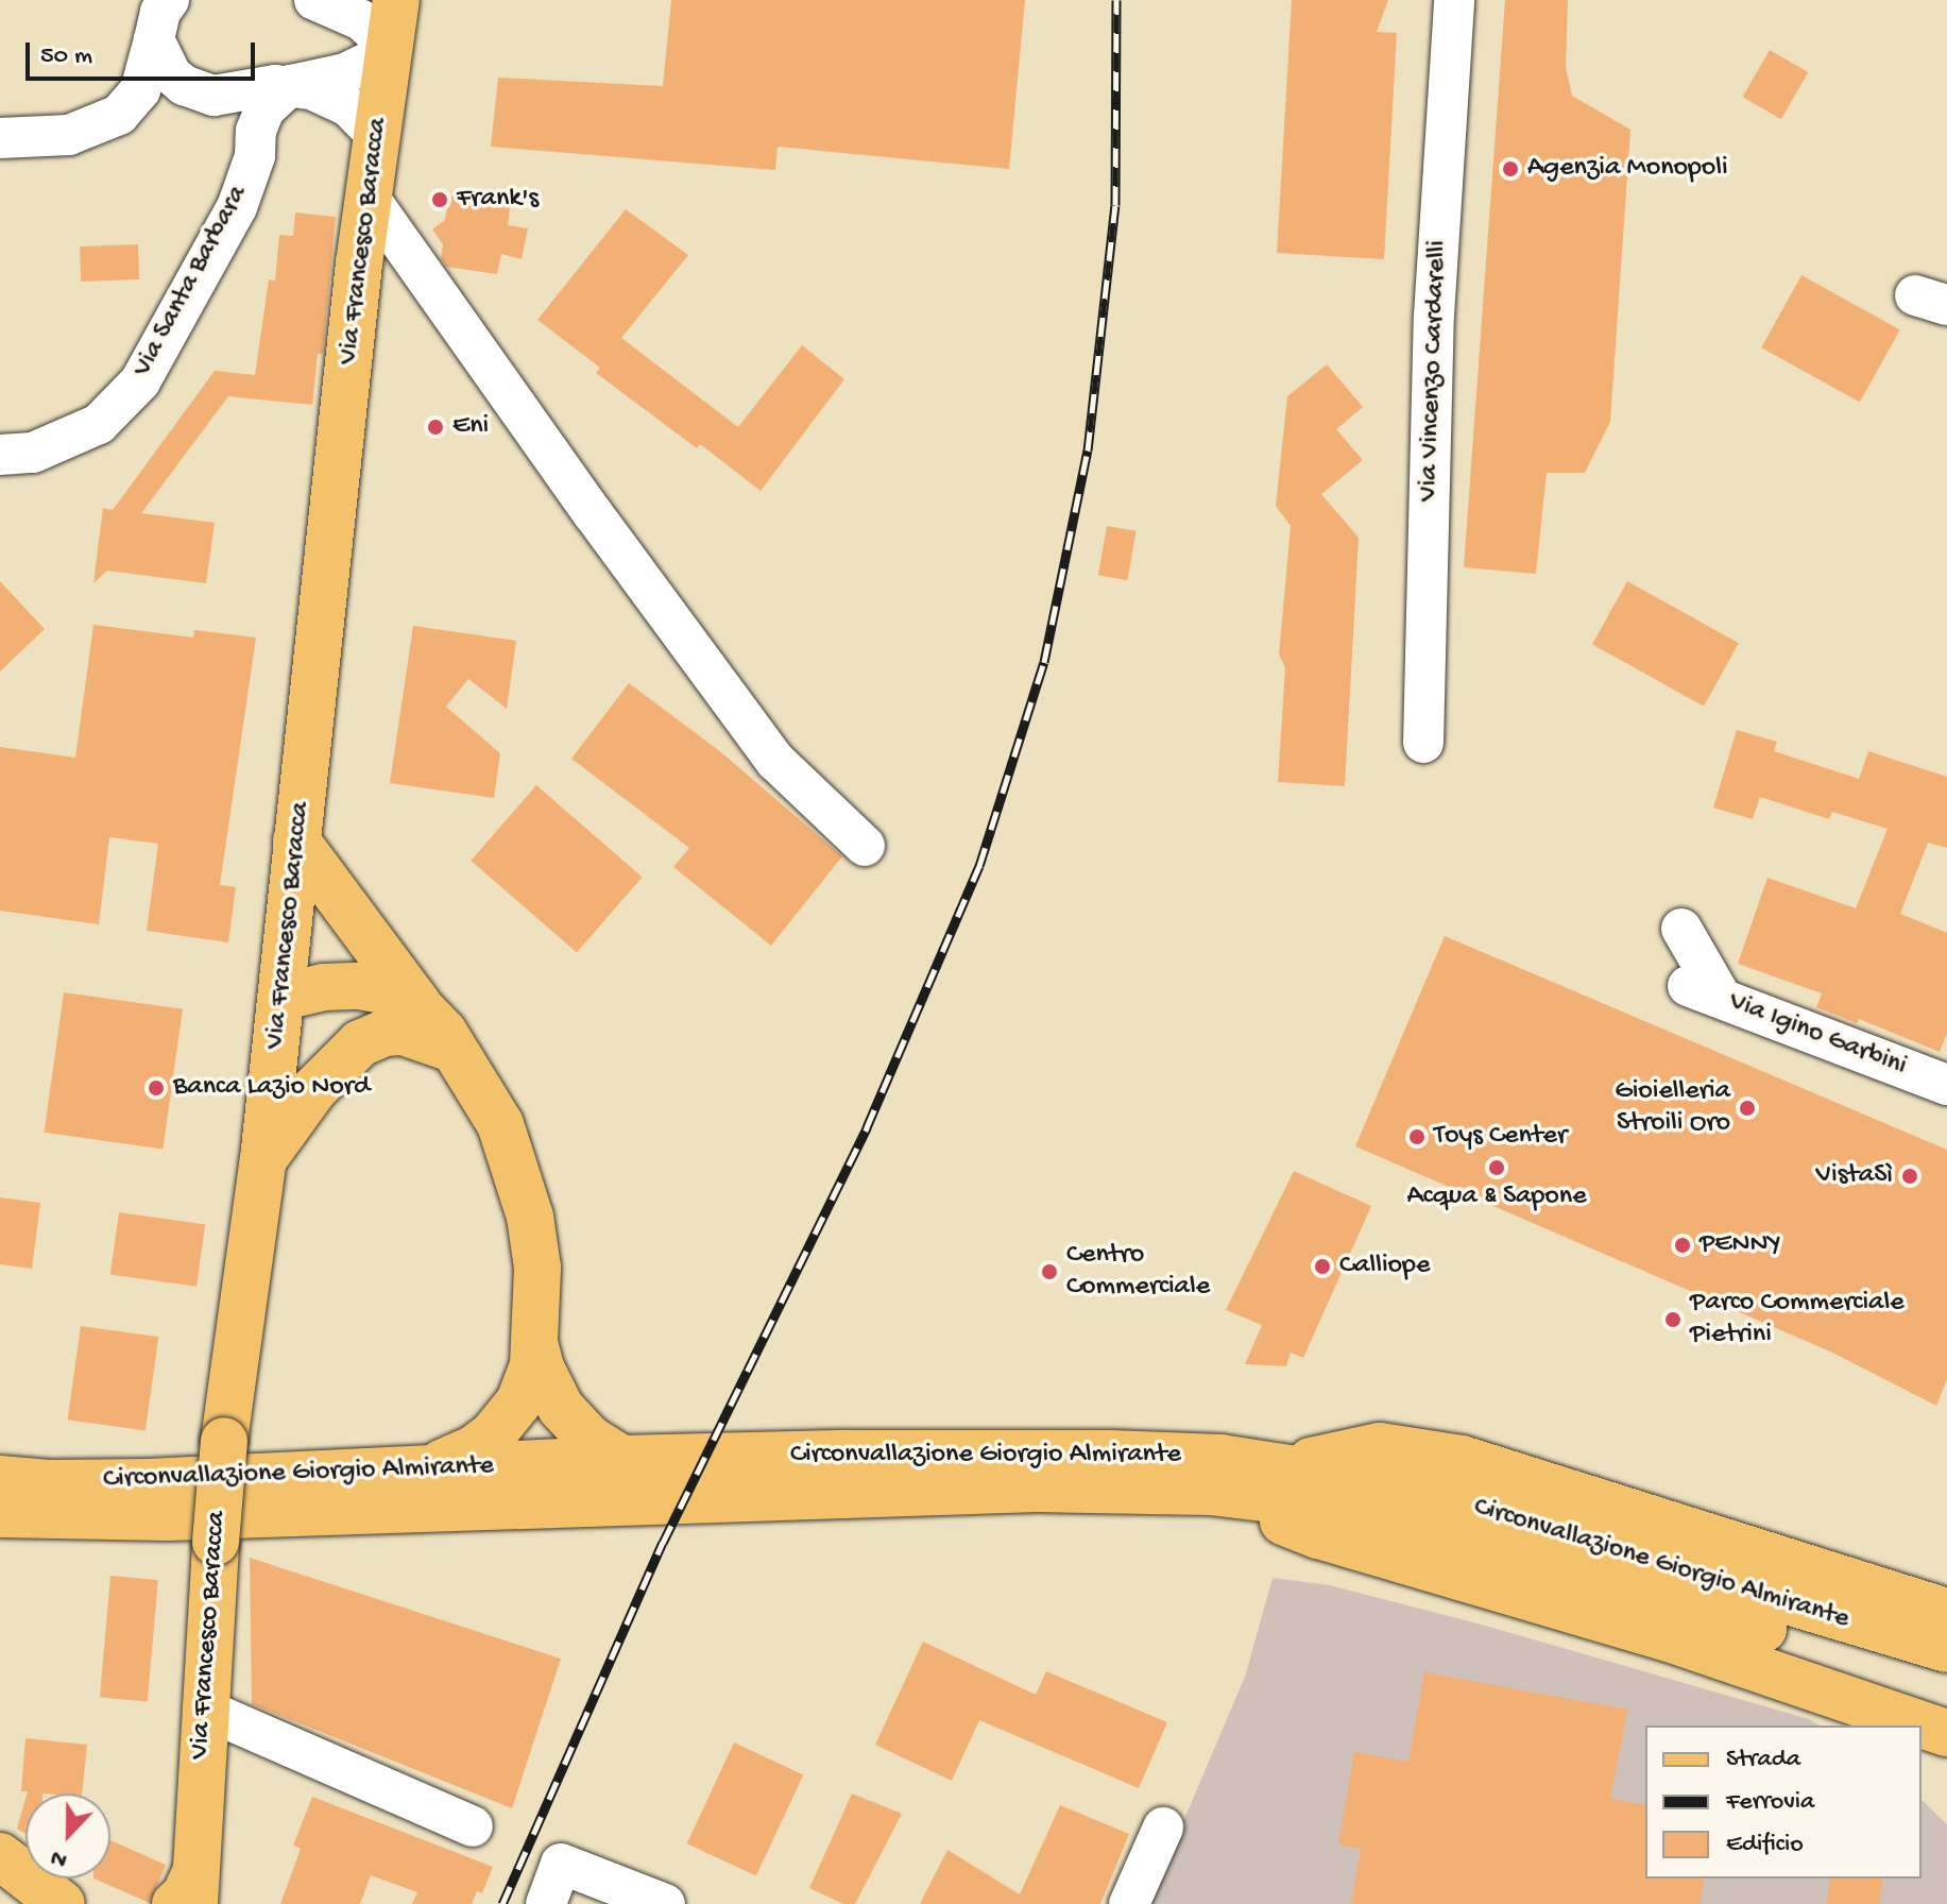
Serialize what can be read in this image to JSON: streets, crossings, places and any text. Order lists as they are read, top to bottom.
{
  "streets": {
    "main road": ["Via Francesco Baracca", "Circonvallazione Giorgio Almirante"],
    "street": ["Via Santa Barbara", "Via Vincenzo Cardarelli", "Via Igino Garbini"]
  },
  "places": [
    "Agenzia Monopoli",
    "Frank's",
    "Eni",
    "Banca Lazio Nord",
    "Gioielleria Stroili Oro",
    "Toys Center",
    "Acqua & Sapone",
    "VistaSì",
    "PENNY",
    "Calliope",
    "Centro Commerciale",
    "Parco Commerciale Pietrini"
  ],
  "legend": ["Strada", "Ferrovia", "Edificio"],
  "scale_bar": "50 m",
  "north": "bottom"
}
